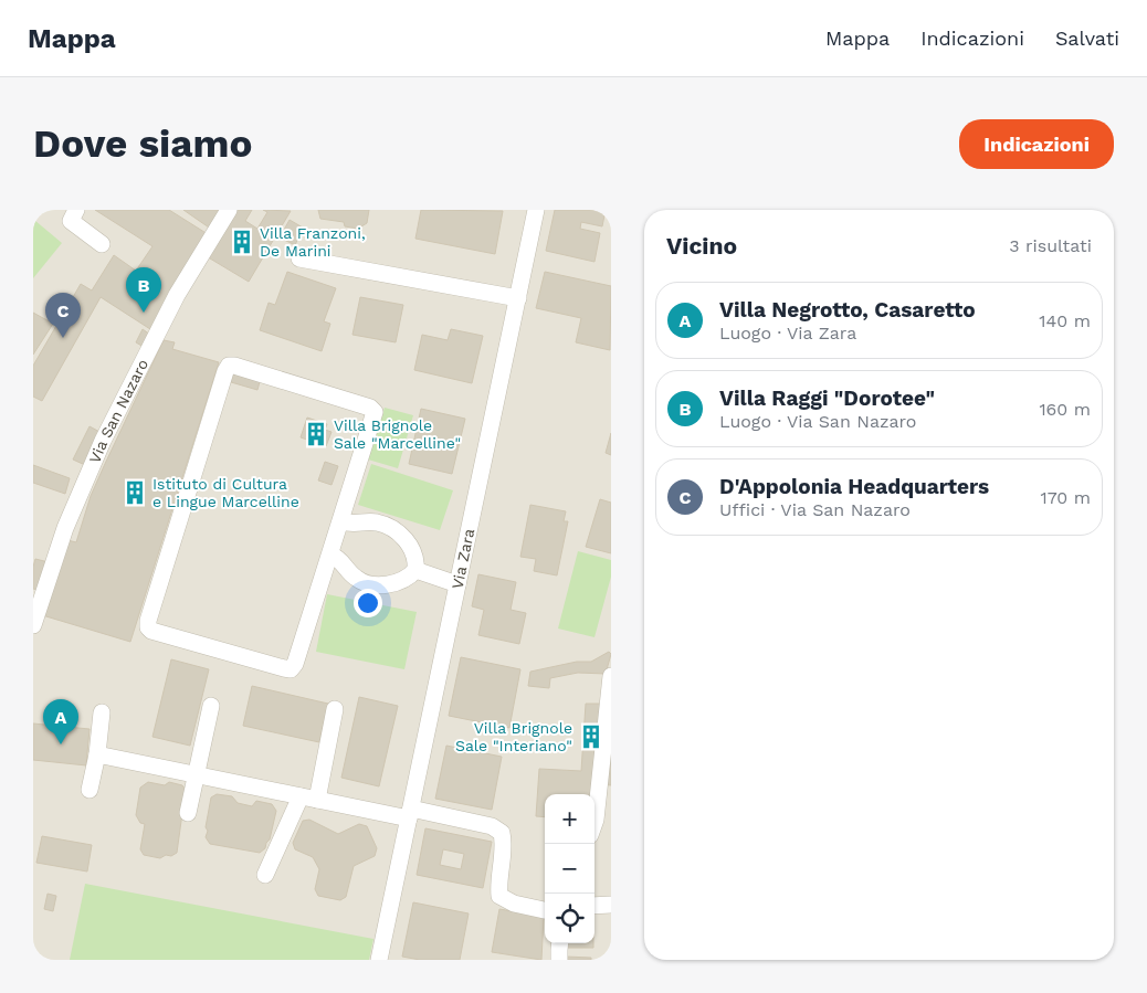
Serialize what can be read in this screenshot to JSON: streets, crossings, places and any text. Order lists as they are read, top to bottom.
{
  "streets": {
    "street": ["Via San Nazaro", "Via Zara"]
  },
  "places": {
    "building": [
      "Villa Franzoni, De Marini",
      "Villa Brignole Sale \"Marcelline\"",
      "Istituto di Cultura e Lingue Marcelline",
      "Villa Brignole Sale \"Interiano\""
    ]
  },
  "page": {
    "header": "Mappa",
    "nav": ["Mappa", "Indicazioni", "Salvati"],
    "buttons": "Indicazioni",
    "title": "Dove siamo",
    "heading": ["Vicino", "3 risultati"],
    "pins": ["B", "C", "A"],
    "list": [
      {
        "mark": "A",
        "name": "Villa Negrotto, Casaretto",
        "note": "Luogo · Via Zara",
        "value": "140 m"
      },
      {
        "mark": "B",
        "name": "Villa Raggi \"Dorotee\"",
        "note": "Luogo · Via San Nazaro",
        "value": "160 m"
      },
      {
        "mark": "C",
        "name": "D'Appolonia Headquarters",
        "note": "Uffici · Via San Nazaro",
        "value": "170 m"
      }
    ],
    "map_buttons": ["+", "−"]
  }
}
